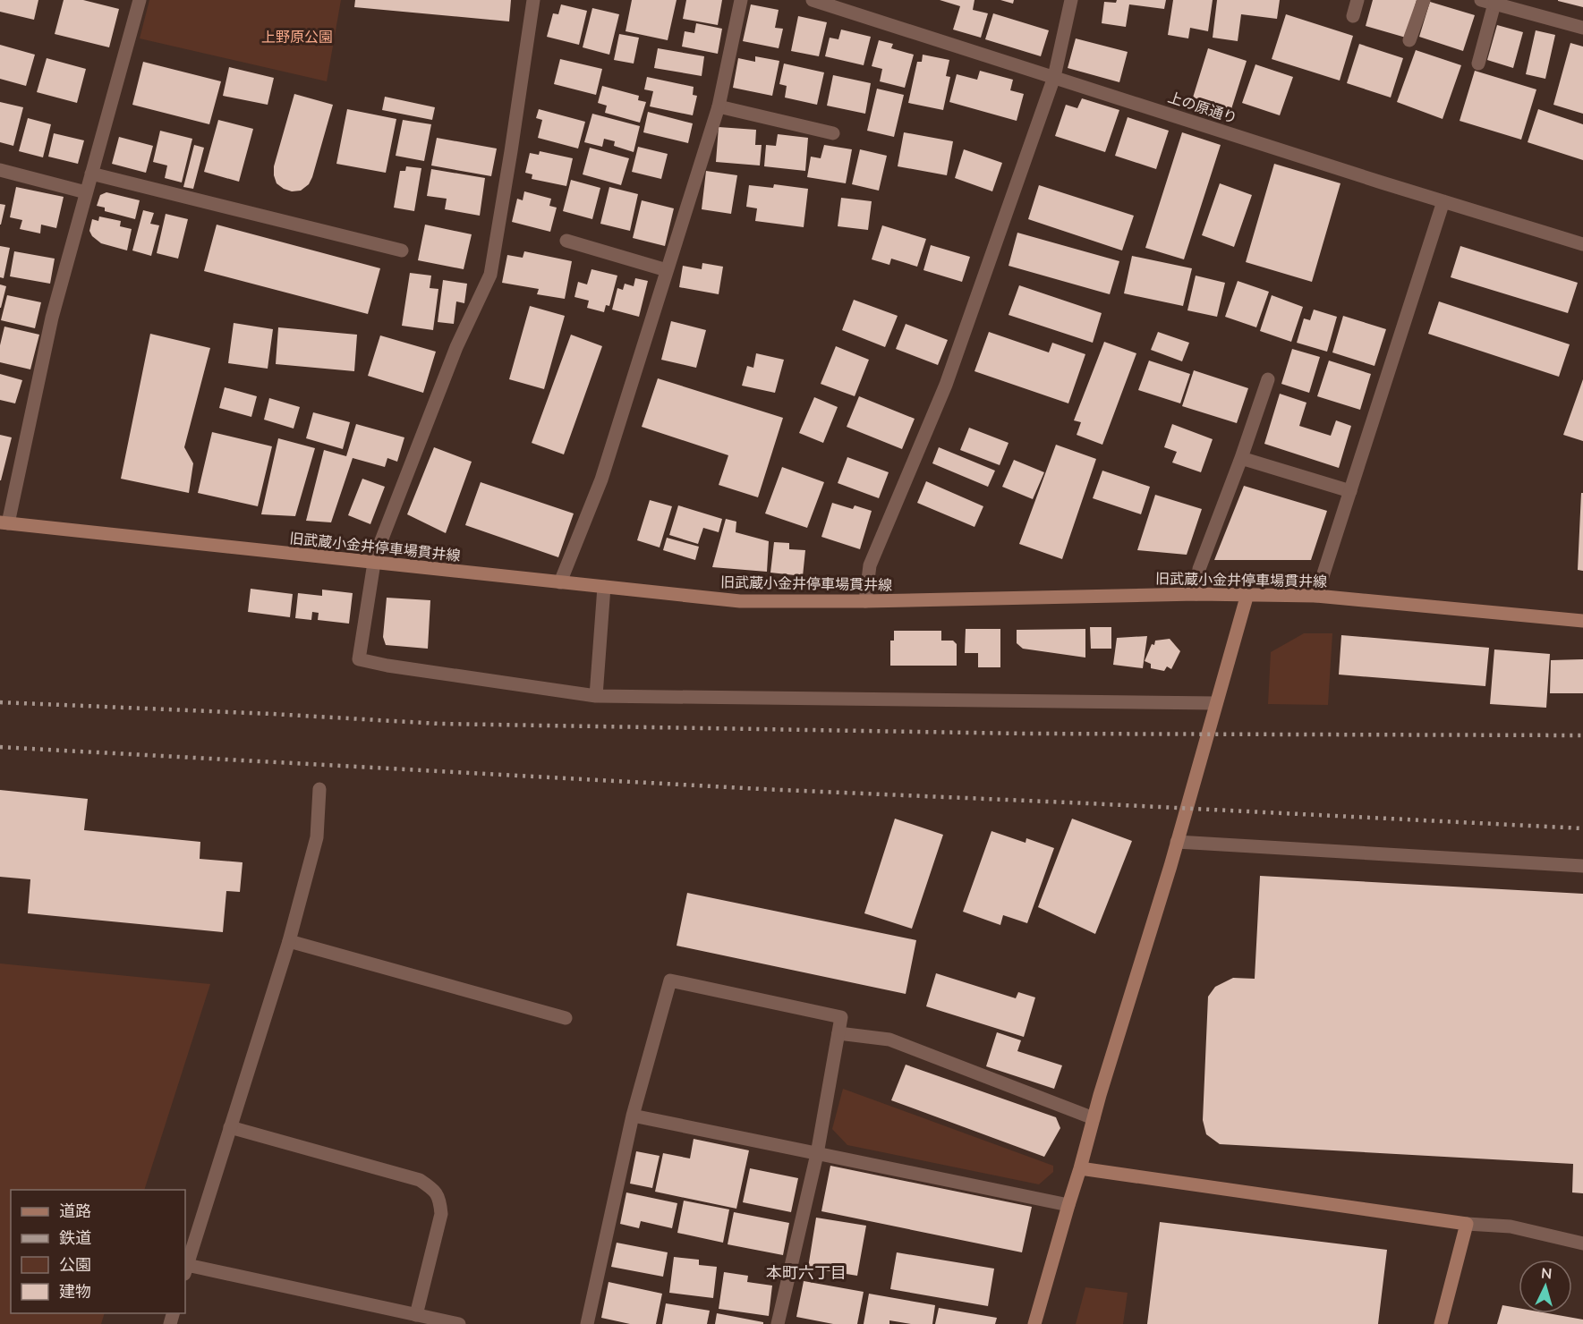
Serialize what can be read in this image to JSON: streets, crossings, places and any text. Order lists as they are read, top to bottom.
{
  "streets": {
    "street": ["上の原通り", "旧武蔵小金井停車場貫井線"]
  },
  "districts": ["本町六丁目"],
  "parks": ["上野原公園"],
  "legend": [
    "道路",
    "鉄道",
    "公園",
    "建物"
  ],
  "north": "top"
}
